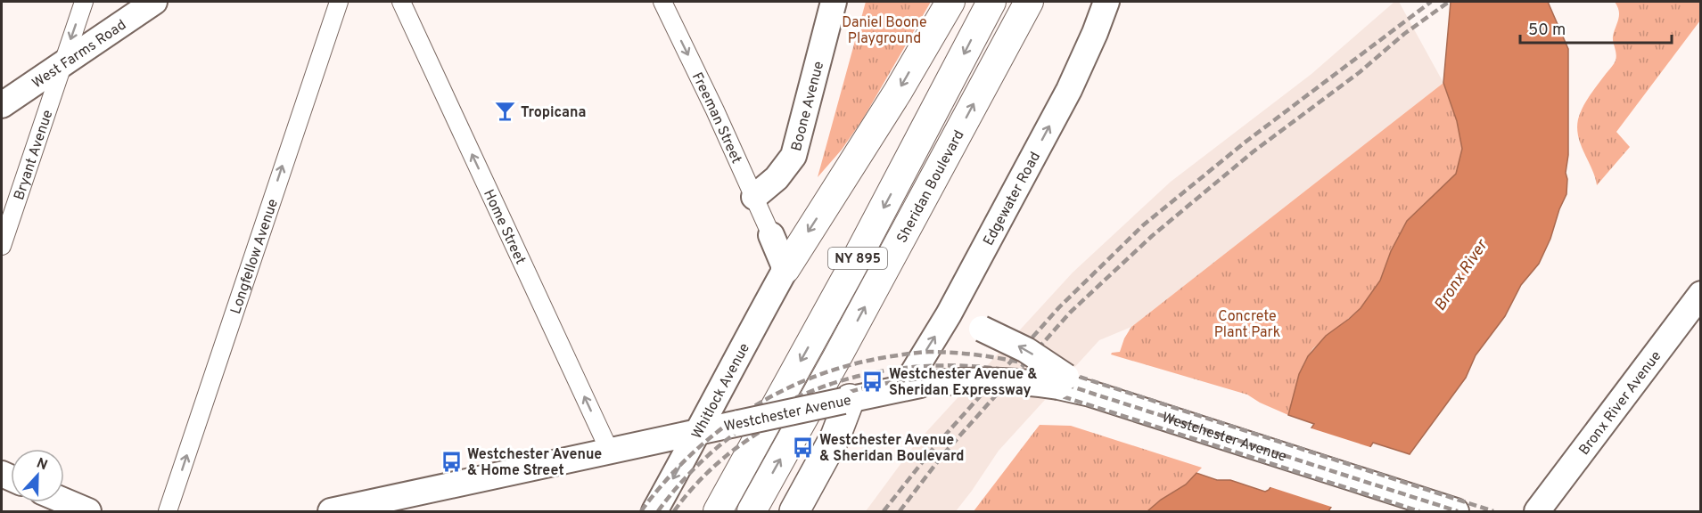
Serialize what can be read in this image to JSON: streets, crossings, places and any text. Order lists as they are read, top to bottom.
{
  "streets": {
    "main road": [
      "West Farms Road",
      "Boone Avenue",
      "Sheridan Boulevard",
      "Edgewater Road",
      "NY 895",
      "Whitlock Avenue",
      "Bronx River Avenue",
      "Westchester Avenue"
    ],
    "street": [
      "Freeman Street",
      "Bryant Avenue",
      "Home Street",
      "Longfellow Avenue"
    ]
  },
  "crossings": [
    ["West Farms Road", "Bryant Avenue"],
    ["Boone Avenue", "Freeman Street"],
    ["Edgewater Road", "Westchester Avenue"],
    ["Home Street", "Westchester Avenue"],
    ["Whitlock Avenue", "Westchester Avenue"]
  ],
  "one_way": ["Freeman Street", "Home Street", "Longfellow Avenue"],
  "water": ["Bronx River"],
  "parks": ["Daniel Boone Playground", "Concrete Plant Park"],
  "places": {
    "bar": ["Tropicana"],
    "bus stop": ["Westchester Avenue & Sheridan Expressway", "Westchester Avenue & Sheridan Boulevard", "Westchester Avenue & Home Street"]
  },
  "scale_bar": "50 m",
  "north": "top"
}
